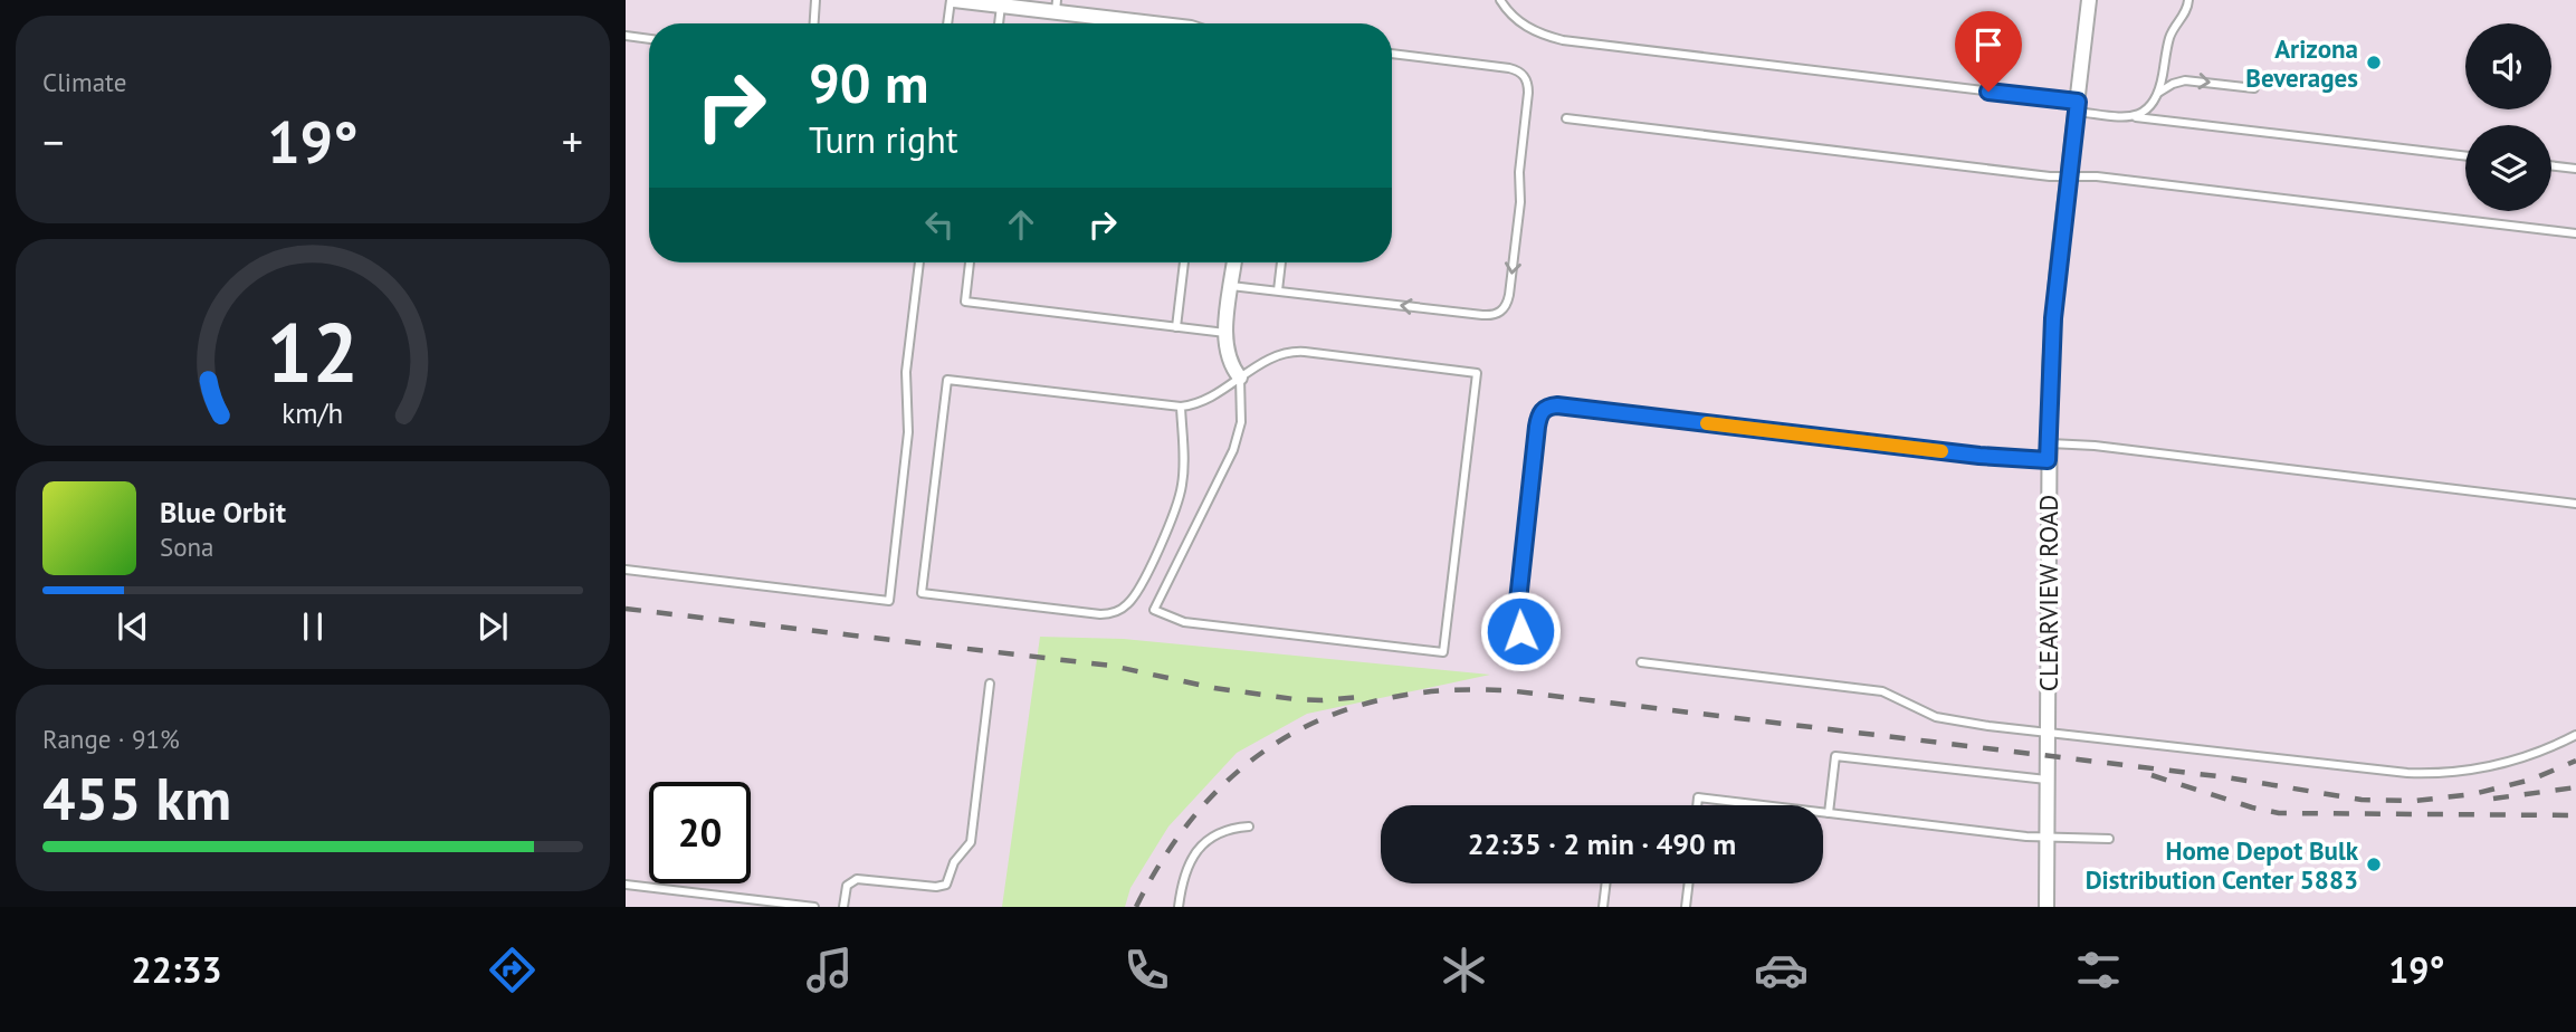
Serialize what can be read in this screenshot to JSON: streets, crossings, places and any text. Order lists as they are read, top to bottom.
{
  "streets": {
    "street": ["CLEARVIEW ROAD"]
  },
  "places": ["Arizona Beverages", "Home Depot Bulk Distribution Center 5883"],
  "page": {
    "tile": [
      "Climate",
      ["Range · 91%", "455 km"]
    ],
    "turn": ["90 m", "Turn right"],
    "heat": ["−", "19°", "+"],
    "song": ["Blue Orbit", "Sona"],
    "limit": "20",
    "trip": "22:35 · 2 min · 490 m",
    "tabs": ["22:33", "19°"],
    "gauge": ["12", "km/h"]
  }
}
